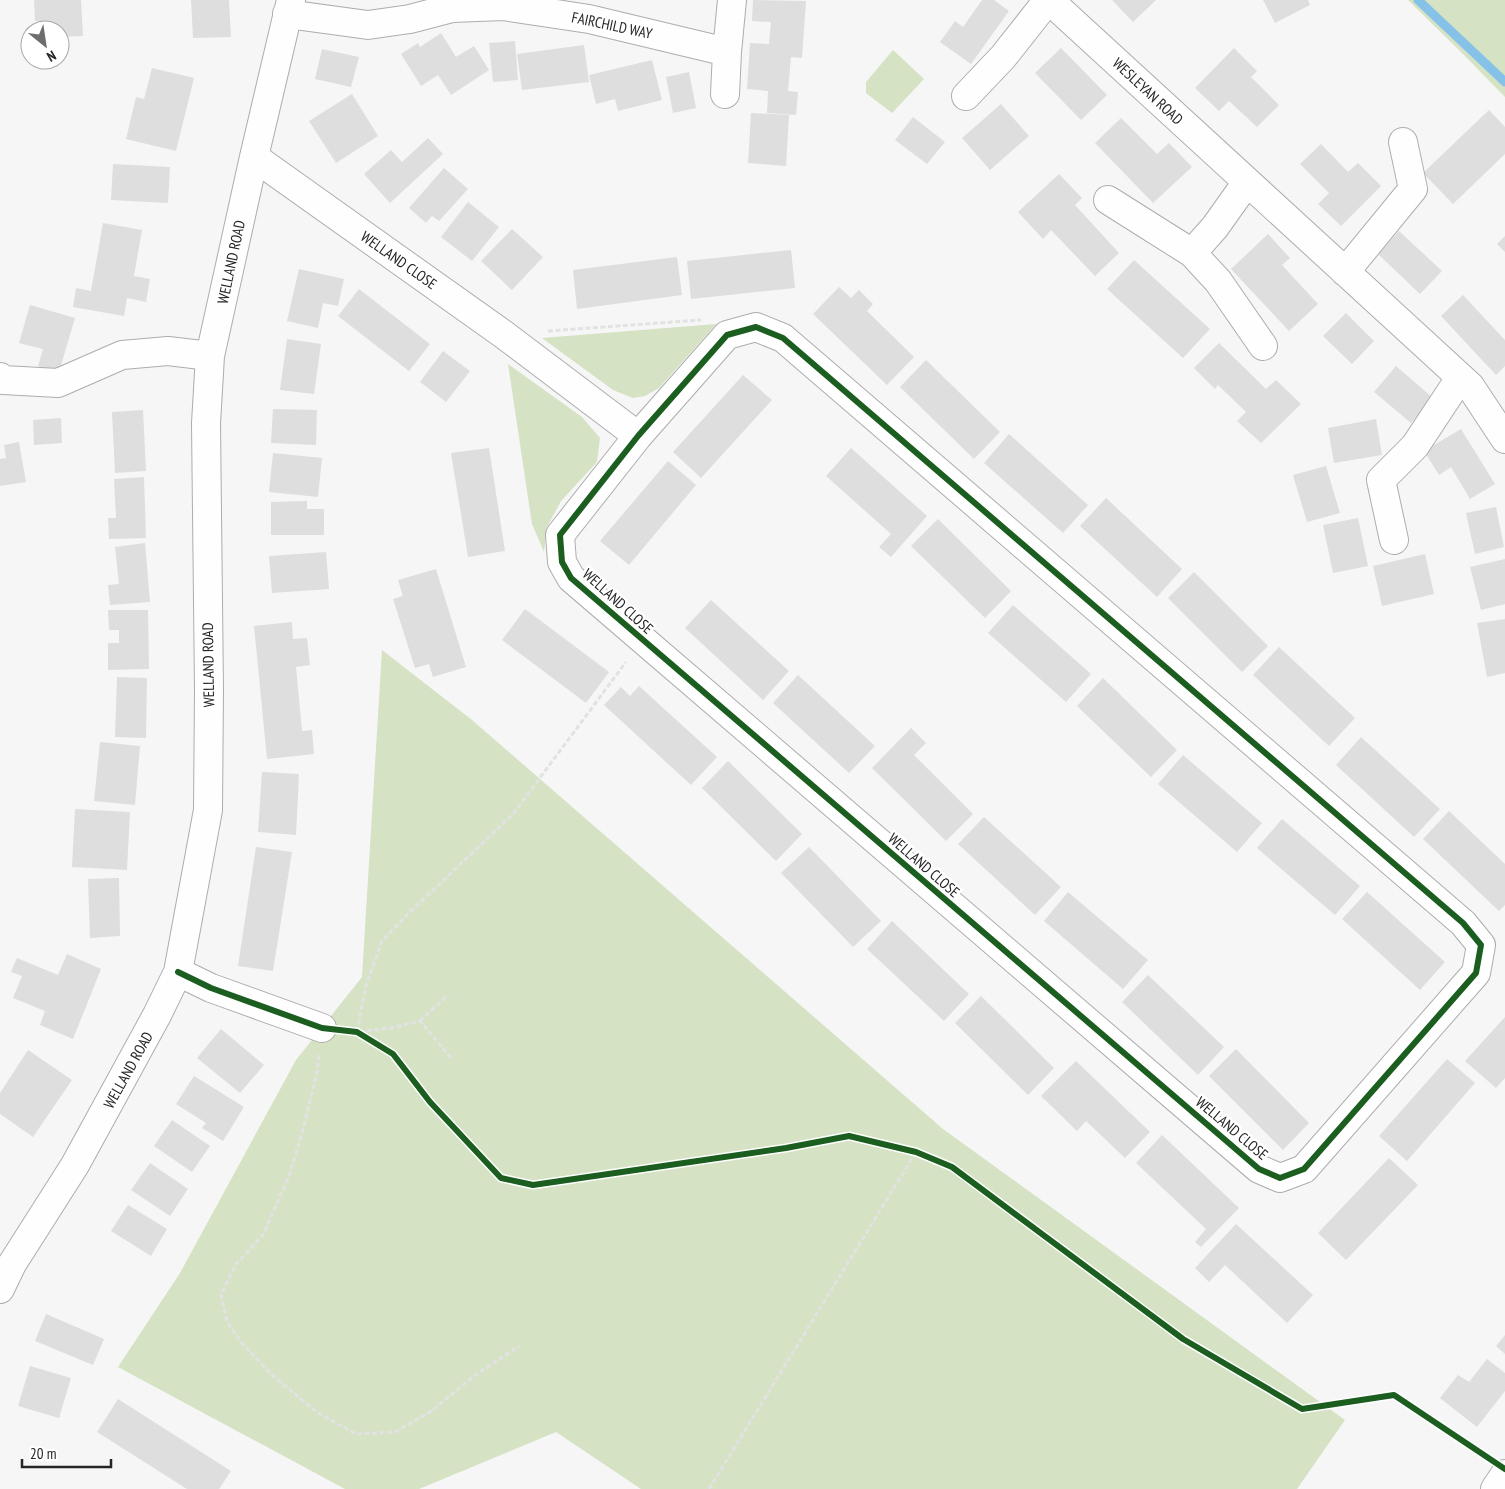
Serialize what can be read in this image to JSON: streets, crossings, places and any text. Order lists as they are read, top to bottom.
{
  "streets": {
    "street": [
      "FAIRCHILD WAY",
      "WESLEYAN ROAD",
      "WELLAND CLOSE",
      "WELLAND ROAD"
    ]
  },
  "crossings": [
    ["FAIRCHILD WAY", "WELLAND ROAD"],
    ["WELLAND CLOSE", "WELLAND ROAD"]
  ],
  "scale_bar": "20 m",
  "north": "bottom right"
}
